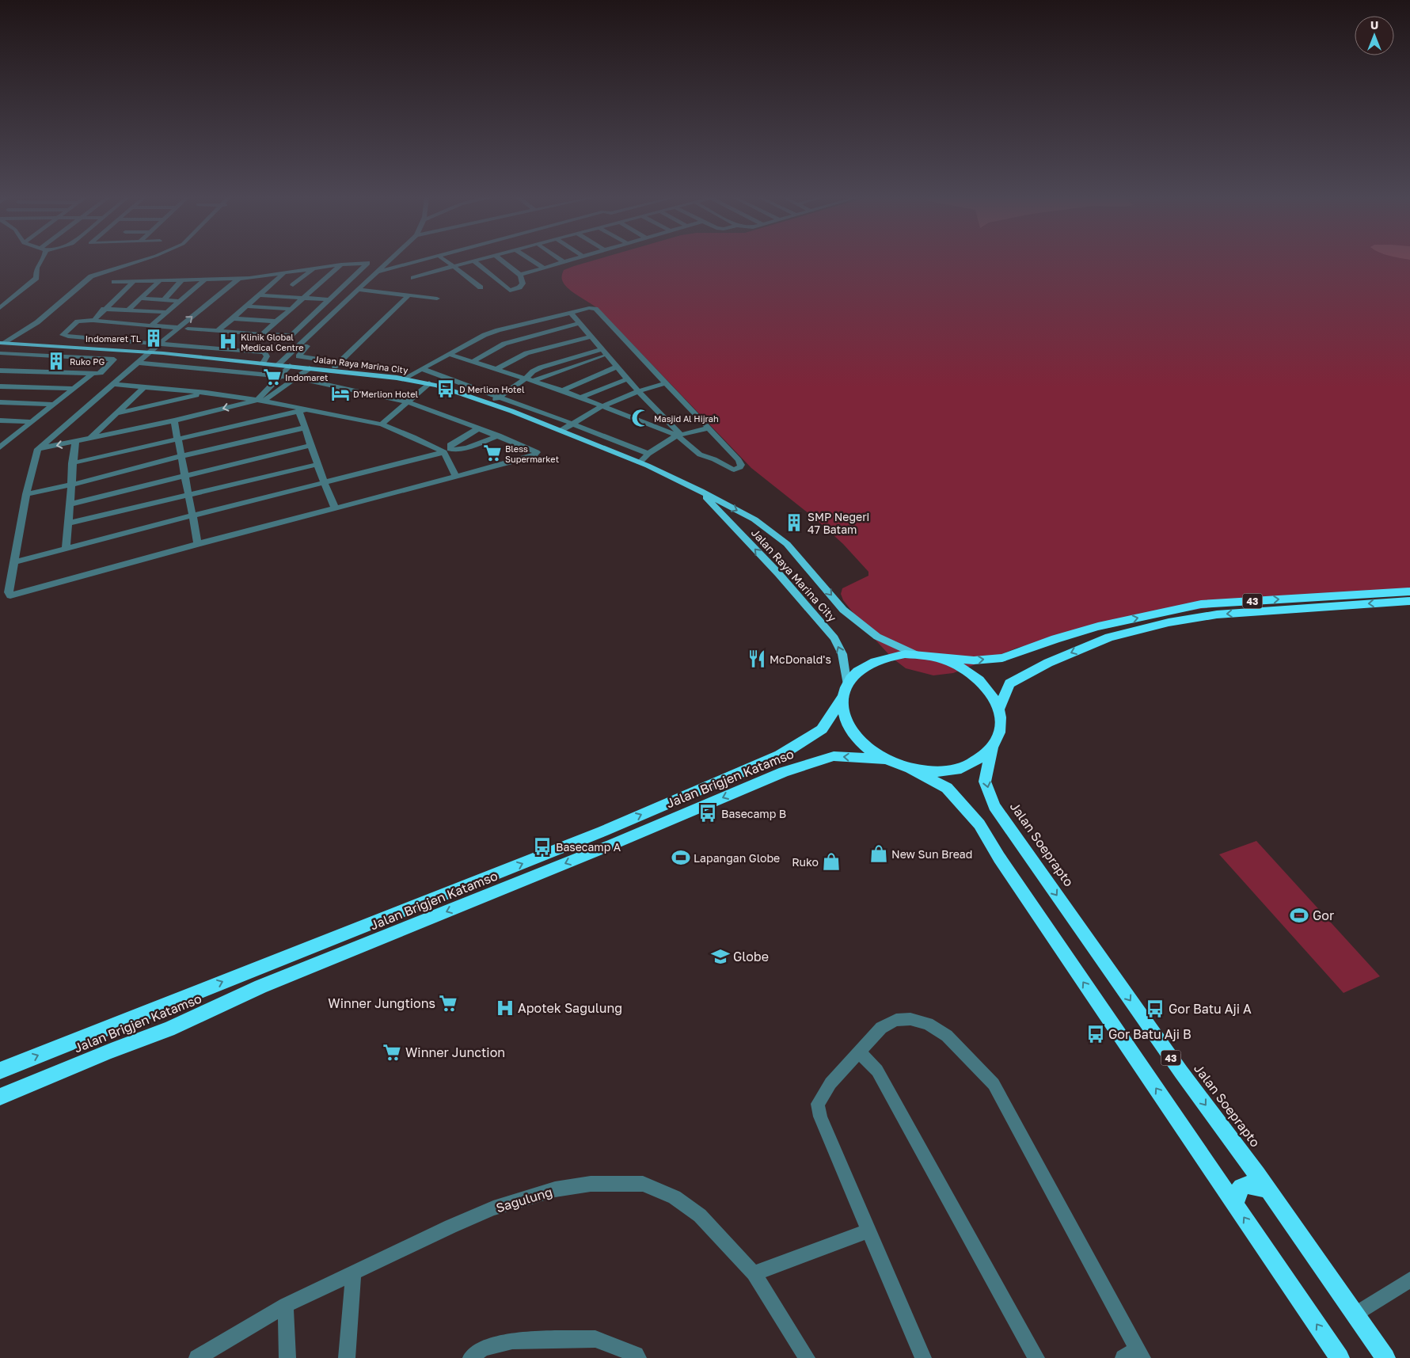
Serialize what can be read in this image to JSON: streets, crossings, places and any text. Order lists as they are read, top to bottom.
{
  "streets": {
    "highway": ["43", "Jalan Brigjen Katamso", "Jalan Soeprapto"],
    "main road": ["Jalan Raya Marina City"],
    "street": ["Sagulung"]
  },
  "crossings": [
    ["Jalan Raya Marina City", "43"],
    ["Jalan Raya Marina City", "Jalan Brigjen Katamso"],
    ["Jalan Raya Marina City", "Jalan Soeprapto"],
    ["43", "Jalan Brigjen Katamso"],
    ["43", "Jalan Soeprapto"],
    ["Jalan Brigjen Katamso", "Jalan Soeprapto"]
  ],
  "places": {
    "building": ["Indomaret TL", "Ruko PG", "SMP Negeri 47 Batam"],
    "hospital": ["Klinik Global Medical Centre", "Apotek Sagulung"],
    "supermarket": [
      "Indomaret",
      "Bless Supermarket",
      "Winner Jungtions",
      "Winner Junction"
    ],
    "bus stop": [
      "D Merlion Hotel",
      "Basecamp B",
      "Basecamp A",
      "Gor Batu Aji A",
      "Gor Batu Aji B"
    ],
    "hotel": ["D'Merlion Hotel"],
    "mosque": ["Masjid Al Hijrah"],
    "restaurant": ["McDonald's"],
    "shop": ["New Sun Bread", "Ruko"],
    "sports": ["Lapangan Globe", "Gor"],
    "school or university": ["Globe"]
  },
  "north": "top"
}
